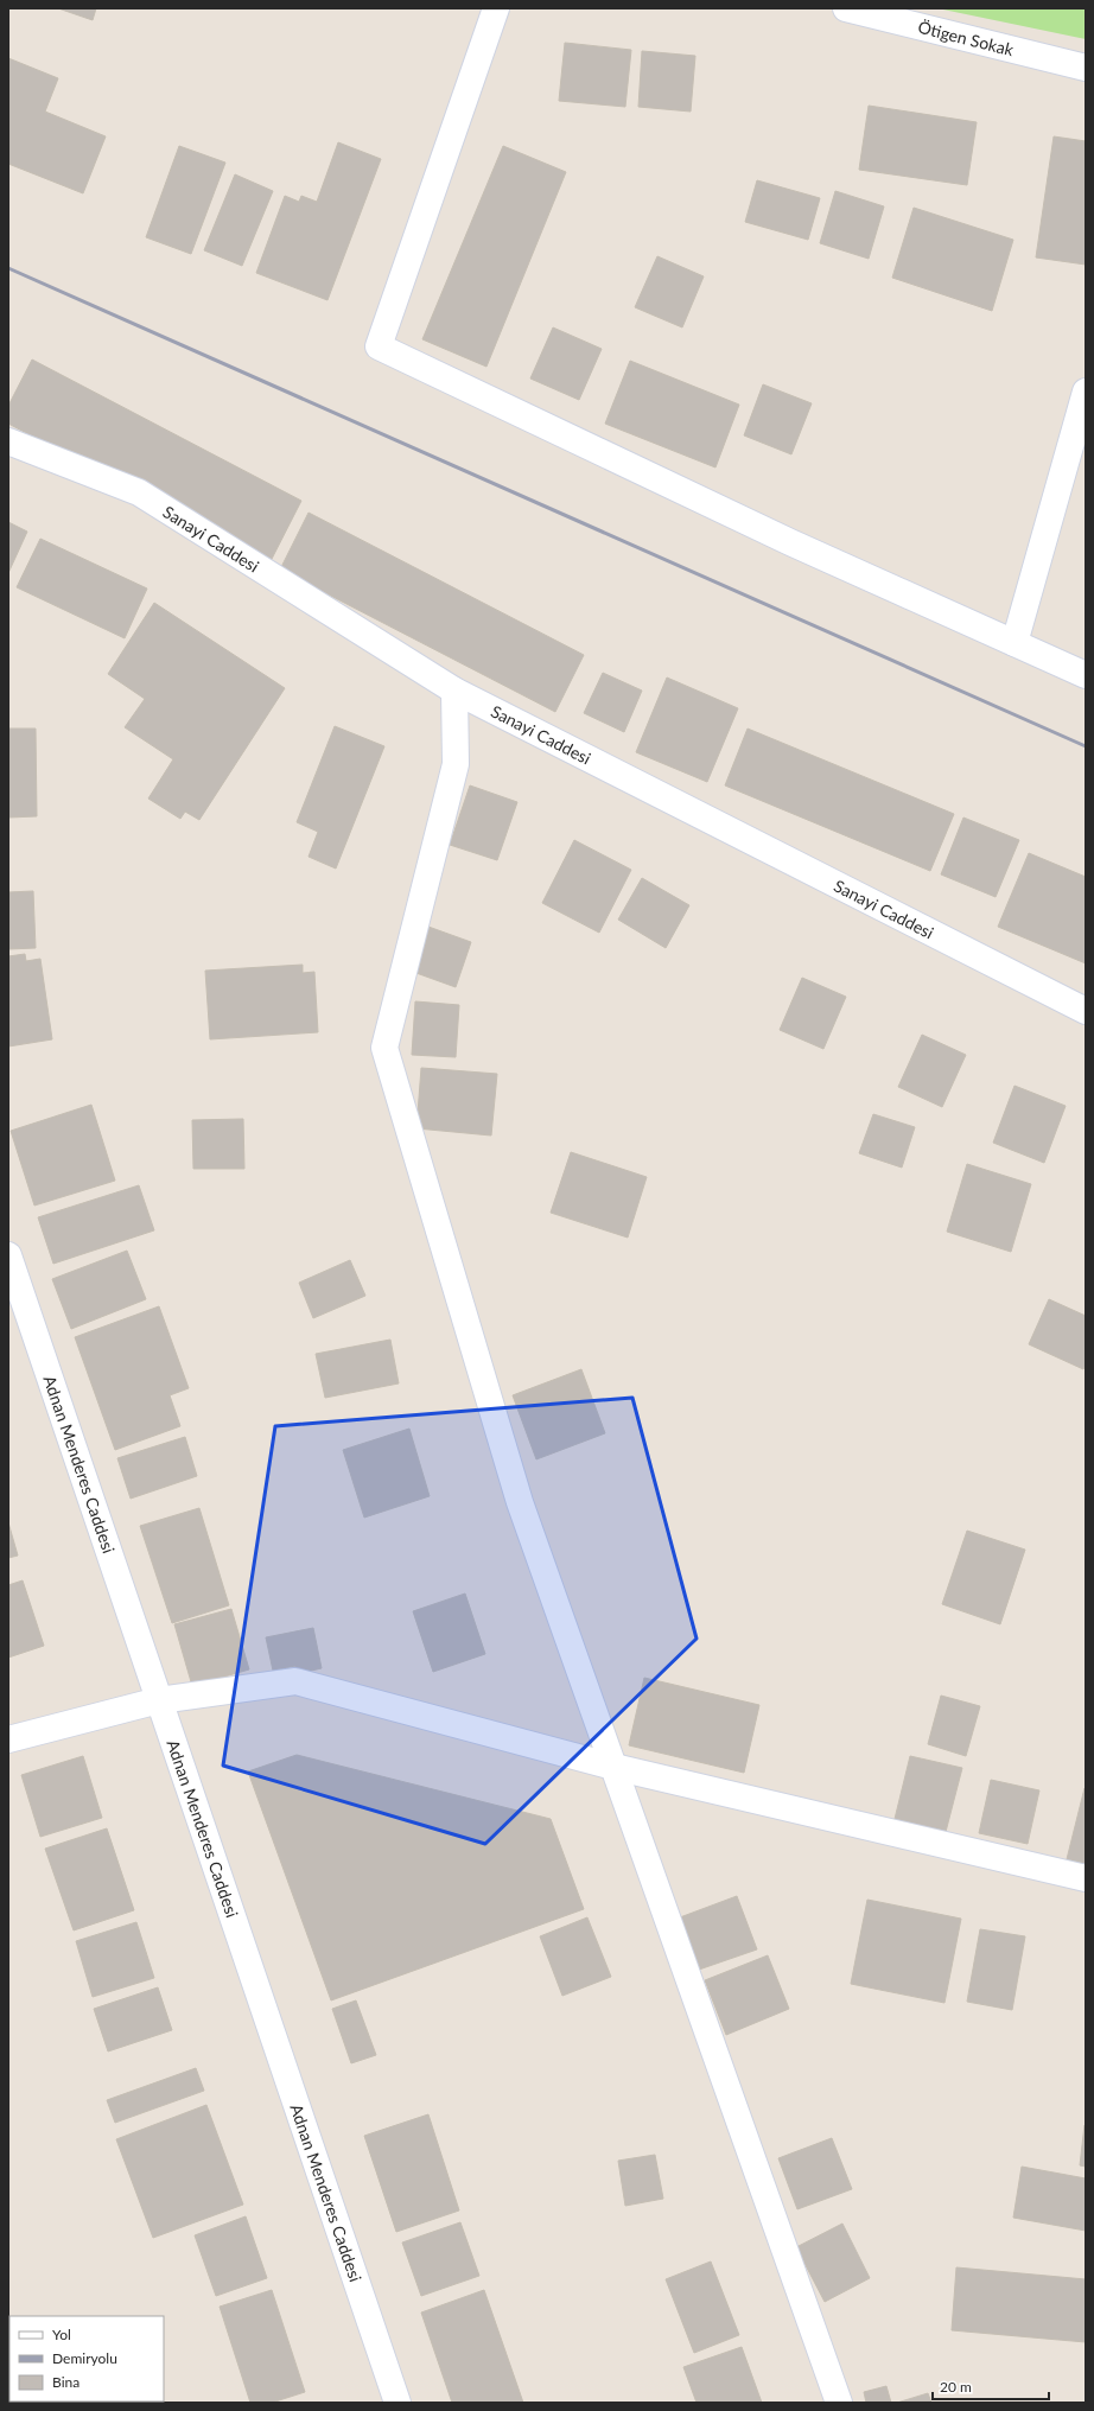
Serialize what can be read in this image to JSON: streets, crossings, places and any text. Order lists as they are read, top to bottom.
{
  "streets": {
    "street": ["Ötigen Sokak", "Sanayi Caddesi", "Adnan Menderes Caddesi"]
  },
  "legend": ["Yol", "Demiryolu", "Bina"],
  "scale_bar": "20 m"
}
